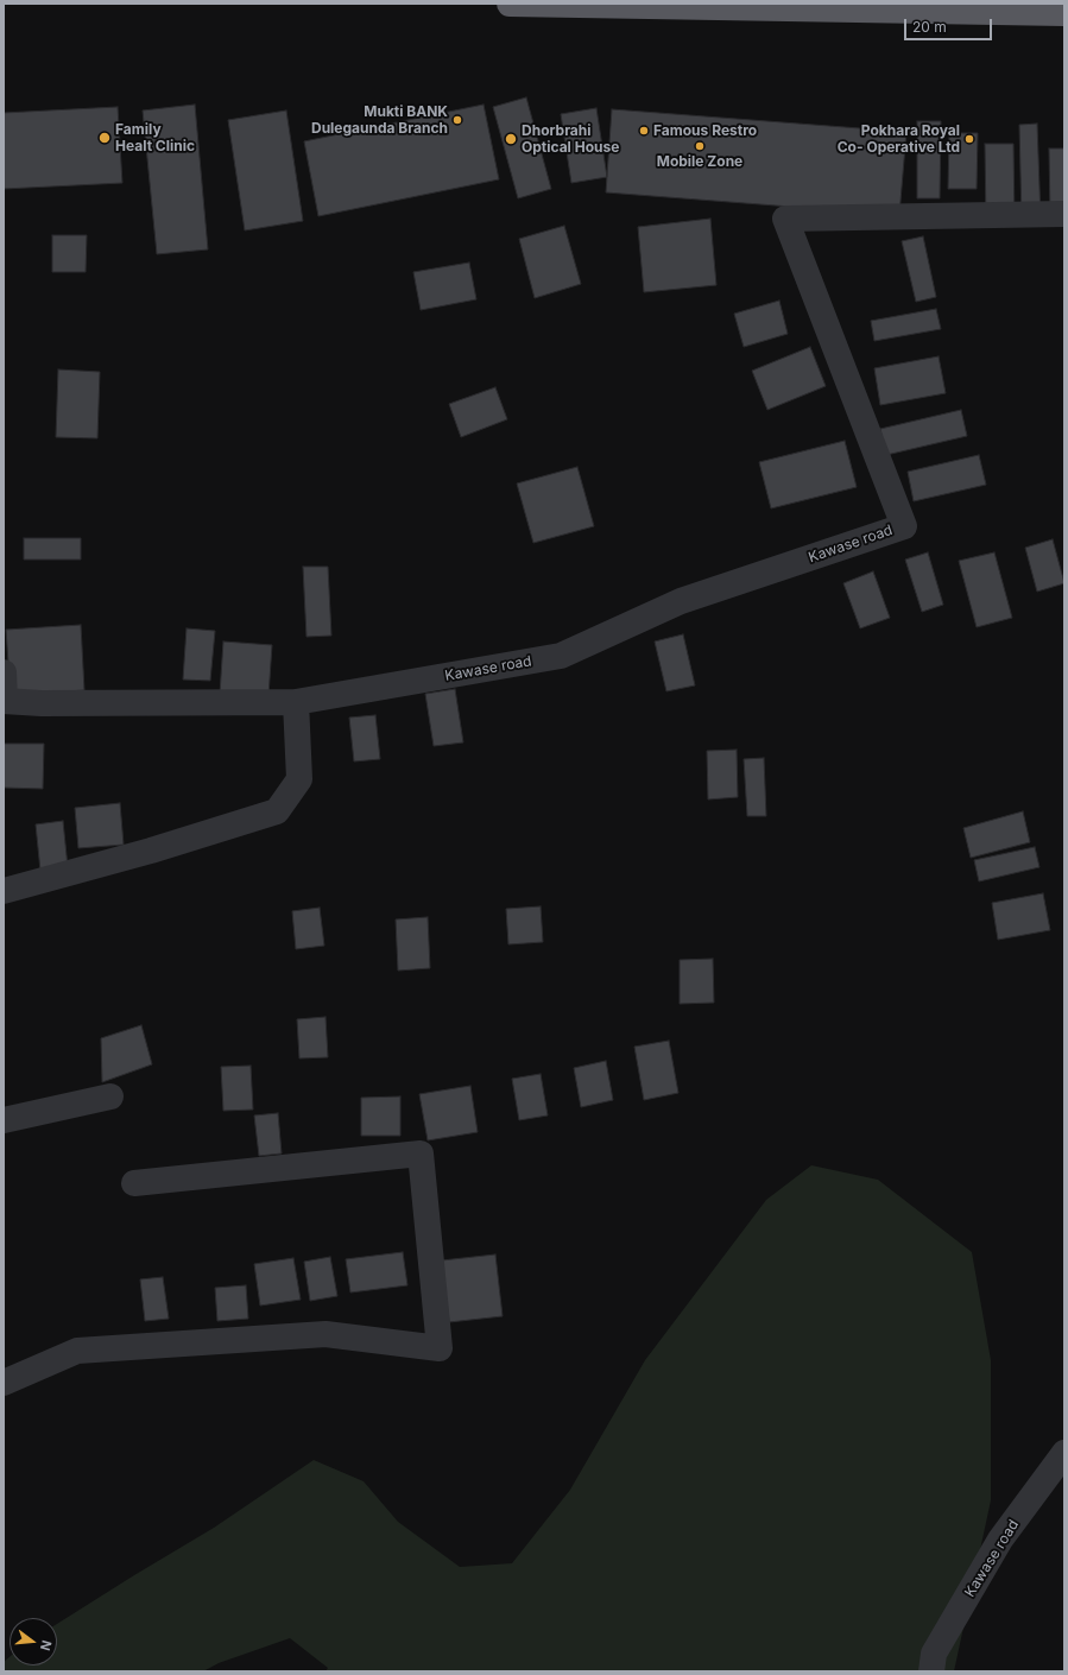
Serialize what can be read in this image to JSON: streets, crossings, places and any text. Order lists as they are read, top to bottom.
{
  "streets": {
    "street": ["Kawase road"]
  },
  "places": [
    "Mukti BANK Dulegaunda Branch",
    "Famous Restro",
    "Family Healt Clinic",
    "Dhorbrahi Optical House",
    "Pokhara Royal Co- Operative Ltd",
    "Mobile Zone"
  ],
  "scale_bar": "20 m",
  "north": "right"
}
